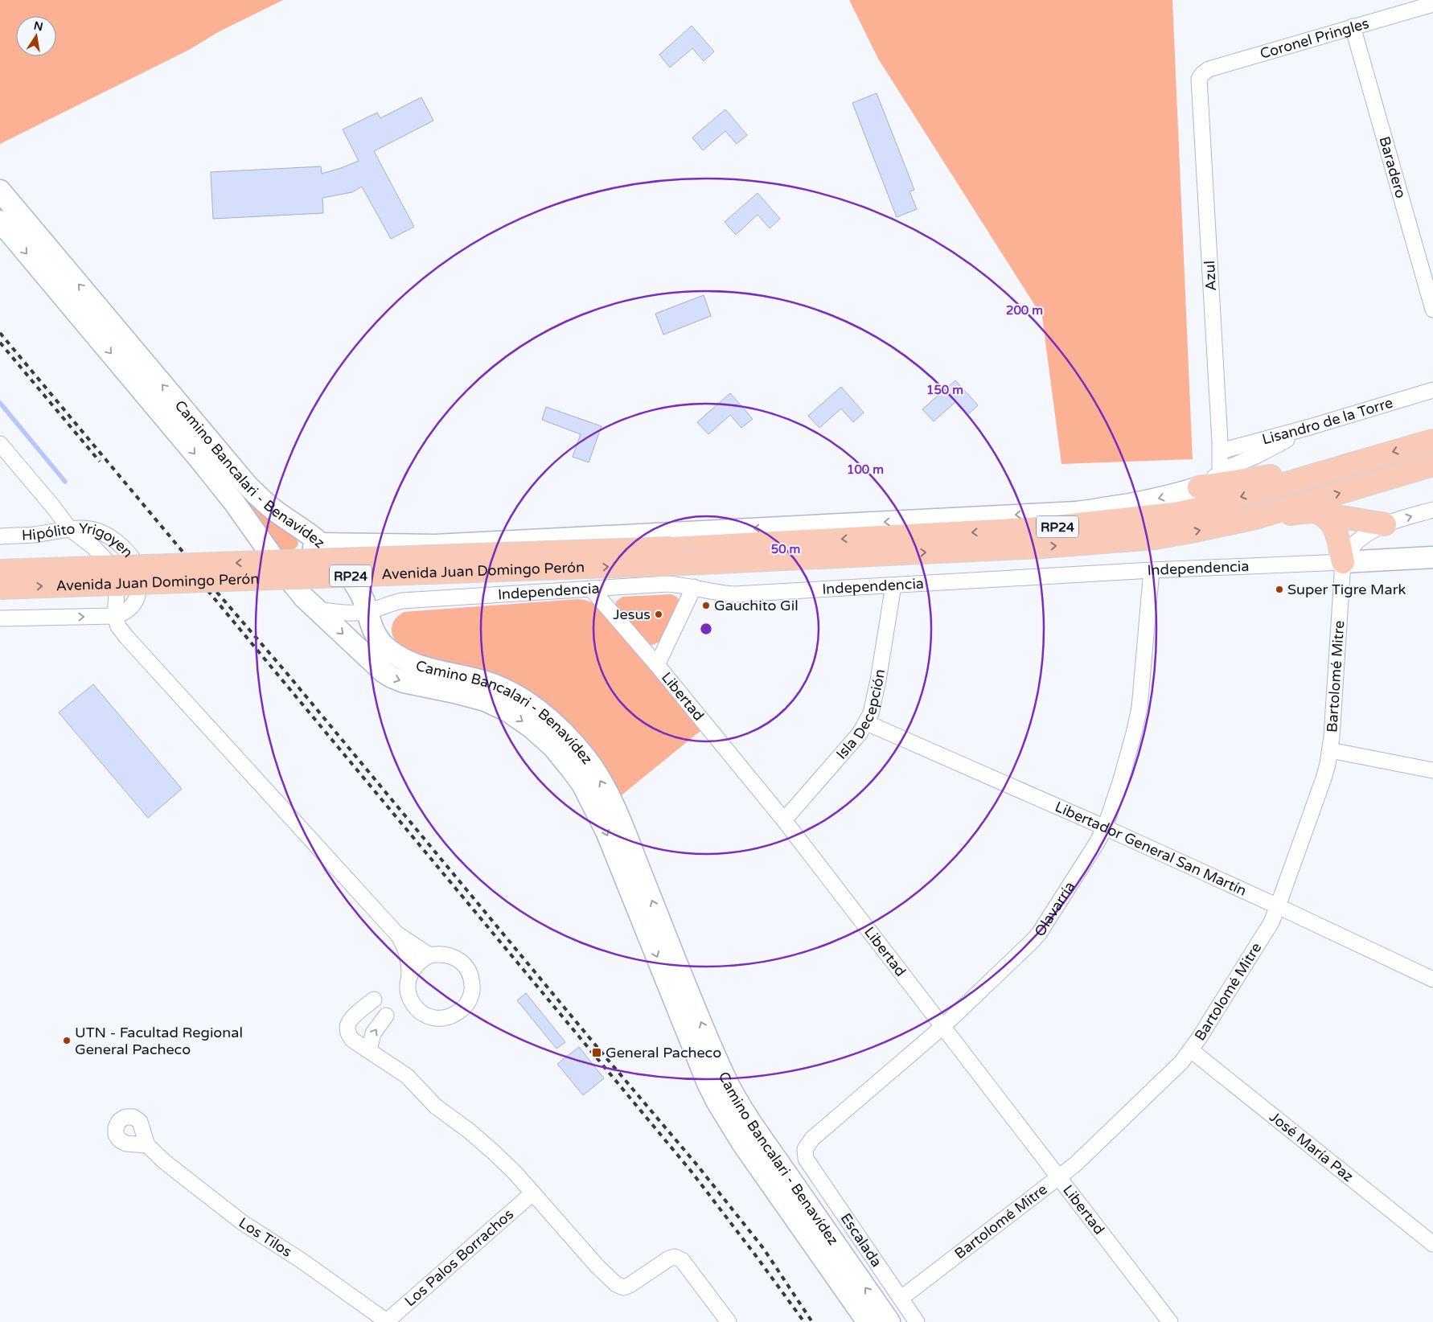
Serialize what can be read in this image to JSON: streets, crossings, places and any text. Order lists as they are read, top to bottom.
{
  "streets": {
    "main road": [
      "Camino Bancalari - Benavídez",
      "RP24",
      "Independencia",
      "Avenida Juan Domingo Perón"
    ],
    "street": [
      "Coronel Pringles",
      "Baradero",
      "Azul",
      "Lisandro de la Torre",
      "Hipólito Yrigoyen",
      "Bartolomé Mitre",
      "Libertad",
      "Isla Decepción",
      "Libertador General San Martín",
      "Olavarría",
      "José María Paz",
      "Los Tilos",
      "Escalada",
      "Los Palos Borrachos"
    ]
  },
  "crossings": [
    ["Coronel Pringles", "Baradero"],
    ["Coronel Pringles", "Azul"],
    ["Azul", "Lisandro de la Torre"],
    ["Camino Bancalari - Benavídez", "Independencia"],
    ["RP24", "Avenida Juan Domingo Perón"],
    ["Independencia", "Bartolomé Mitre"],
    ["Independencia", "Libertad"],
    ["Independencia", "Isla Decepción"],
    ["Independencia", "Olavarría"],
    ["Bartolomé Mitre", "Libertad"],
    ["Bartolomé Mitre", "Libertador General San Martín"],
    ["Bartolomé Mitre", "José María Paz"],
    ["Bartolomé Mitre", "Escalada"],
    ["Libertad", "Isla Decepción"],
    ["Libertad", "Olavarría"],
    ["Isla Decepción", "Libertador General San Martín"],
    ["Libertador General San Martín", "Olavarría"],
    ["Olavarría", "Escalada"],
    ["Los Tilos", "Los Palos Borrachos"]
  ],
  "places": {
    "other": [
      "Super Tigre Mark",
      "Gauchito Gil",
      "Jesus",
      "UTN - Facultad Regional General Pacheco"
    ],
    "transit": ["General Pacheco"]
  },
  "north": "top",
  "rings": [
    "200 m",
    "150 m",
    "100 m",
    "50 m"
  ]
}
